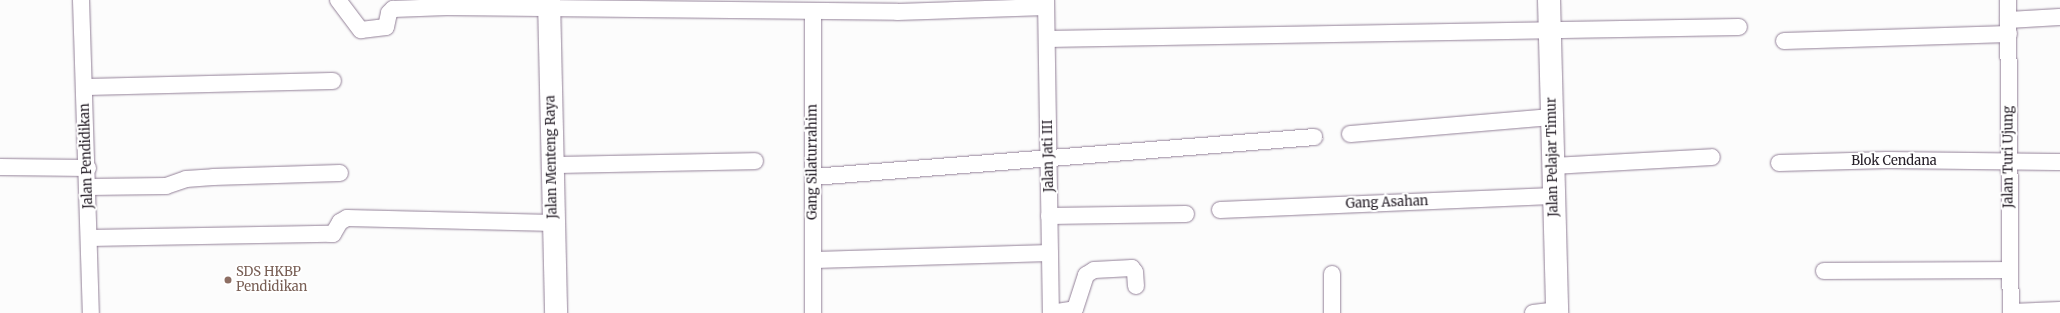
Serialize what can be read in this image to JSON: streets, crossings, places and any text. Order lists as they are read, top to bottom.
{
  "streets": {
    "street": [
      "Jalan Pendidikan",
      "Jalan Jati III",
      "Jalan Menteng Raya",
      "Jalan Pelajar Timur",
      "Jalan Turi Ujung",
      "Blok Cendana",
      "Gang Silaturrahim",
      "Gang Asahan"
    ]
  },
  "crossings": [
    ["Jalan Pelajar Timur", "Gang Asahan"],
    ["Jalan Turi Ujung", "Blok Cendana"]
  ],
  "places": ["SDS HKBP Pendidikan"]
}
